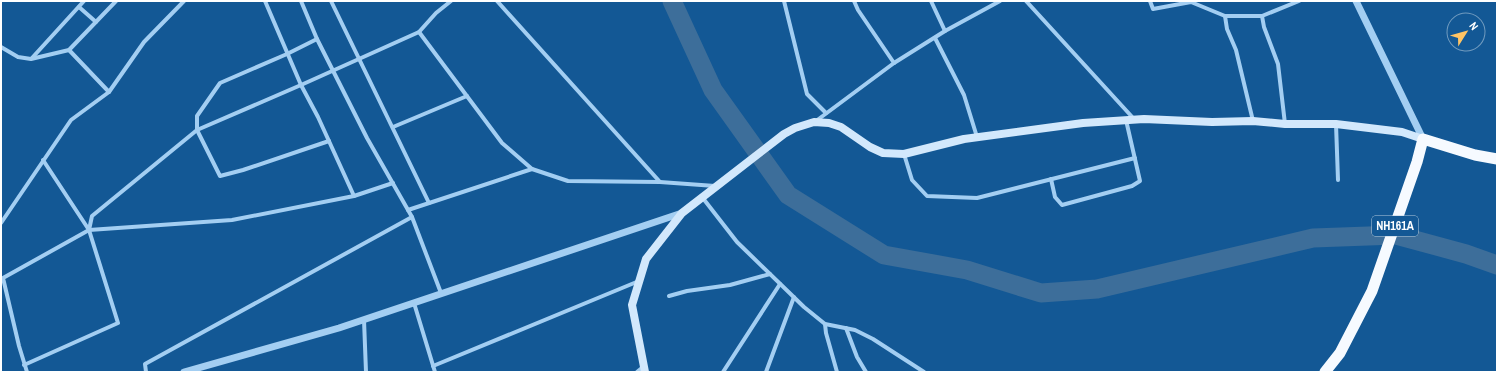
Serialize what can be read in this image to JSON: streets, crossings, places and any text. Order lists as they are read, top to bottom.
{
  "streets": {
    "highway": ["NH161A"]
  },
  "north": "top right"
}
